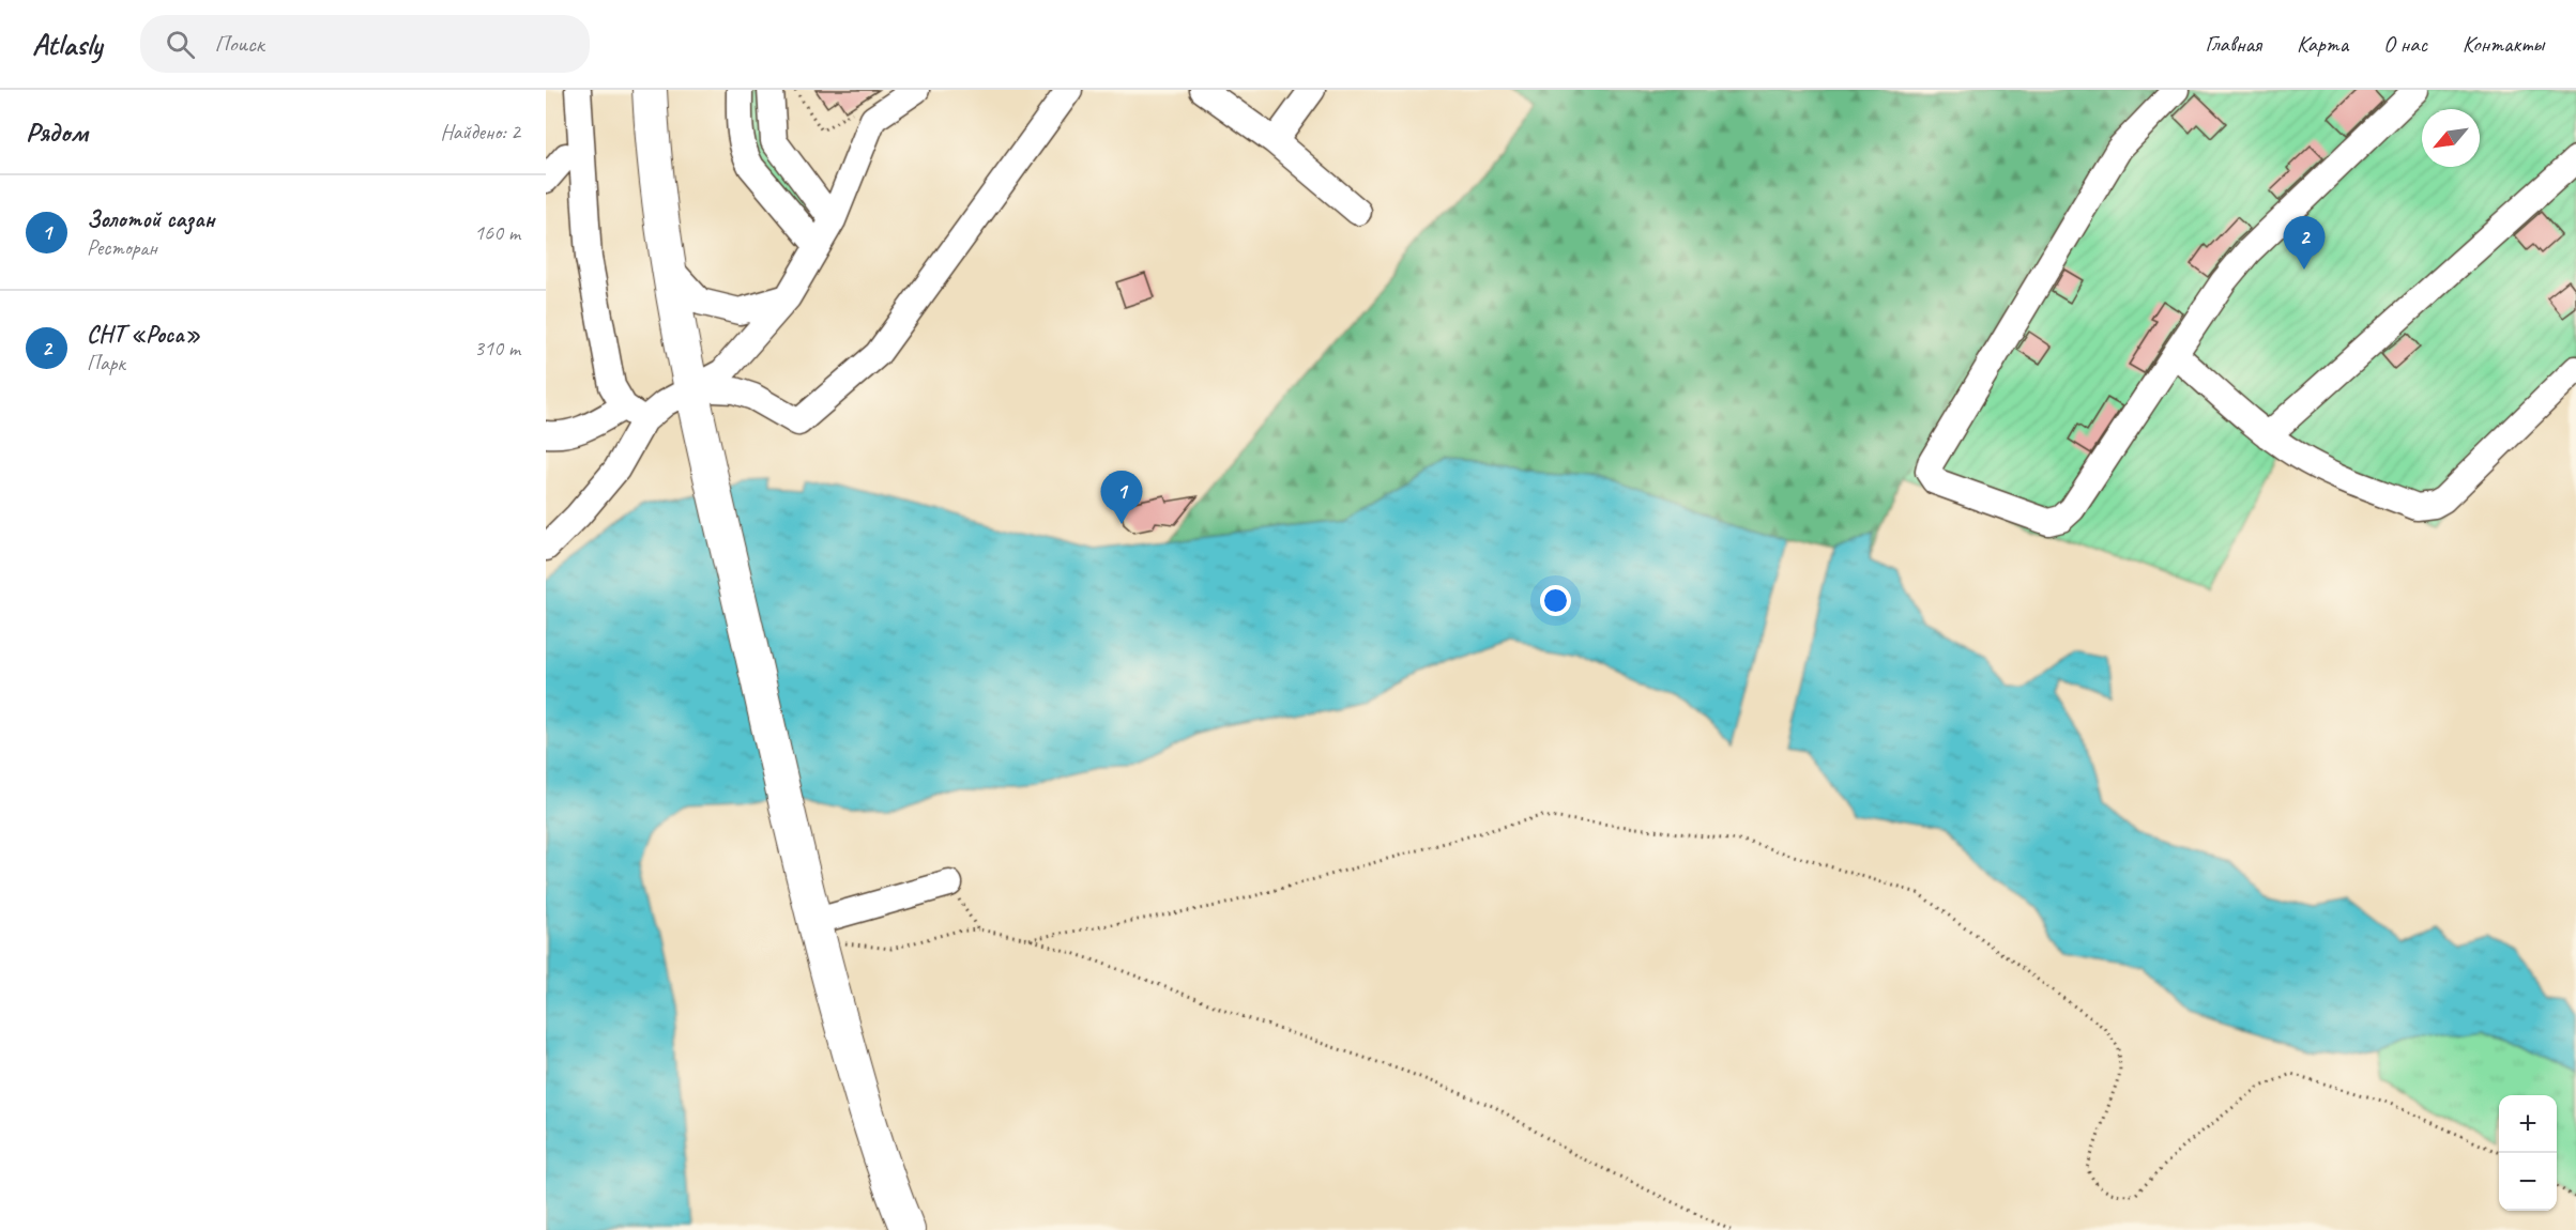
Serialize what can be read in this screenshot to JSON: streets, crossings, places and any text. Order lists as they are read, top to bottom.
{
  "north": "bottom left",
  "page": {
    "header": "Atlasly",
    "search": "Поиск",
    "nav": [
      "Главная",
      "Карта",
      "О нас",
      "Контакты"
    ],
    "heading": ["Рядом", "Найдено: 2"],
    "list": [
      {
        "mark": "1",
        "name": "Золотой сазан",
        "note": "Ресторан",
        "value": "160 m"
      },
      {
        "mark": "2",
        "name": "СНТ «Роса»",
        "note": "Парк",
        "value": "310 m"
      }
    ],
    "pins": ["2", "1"],
    "map_buttons": ["+", "−"]
  }
}
